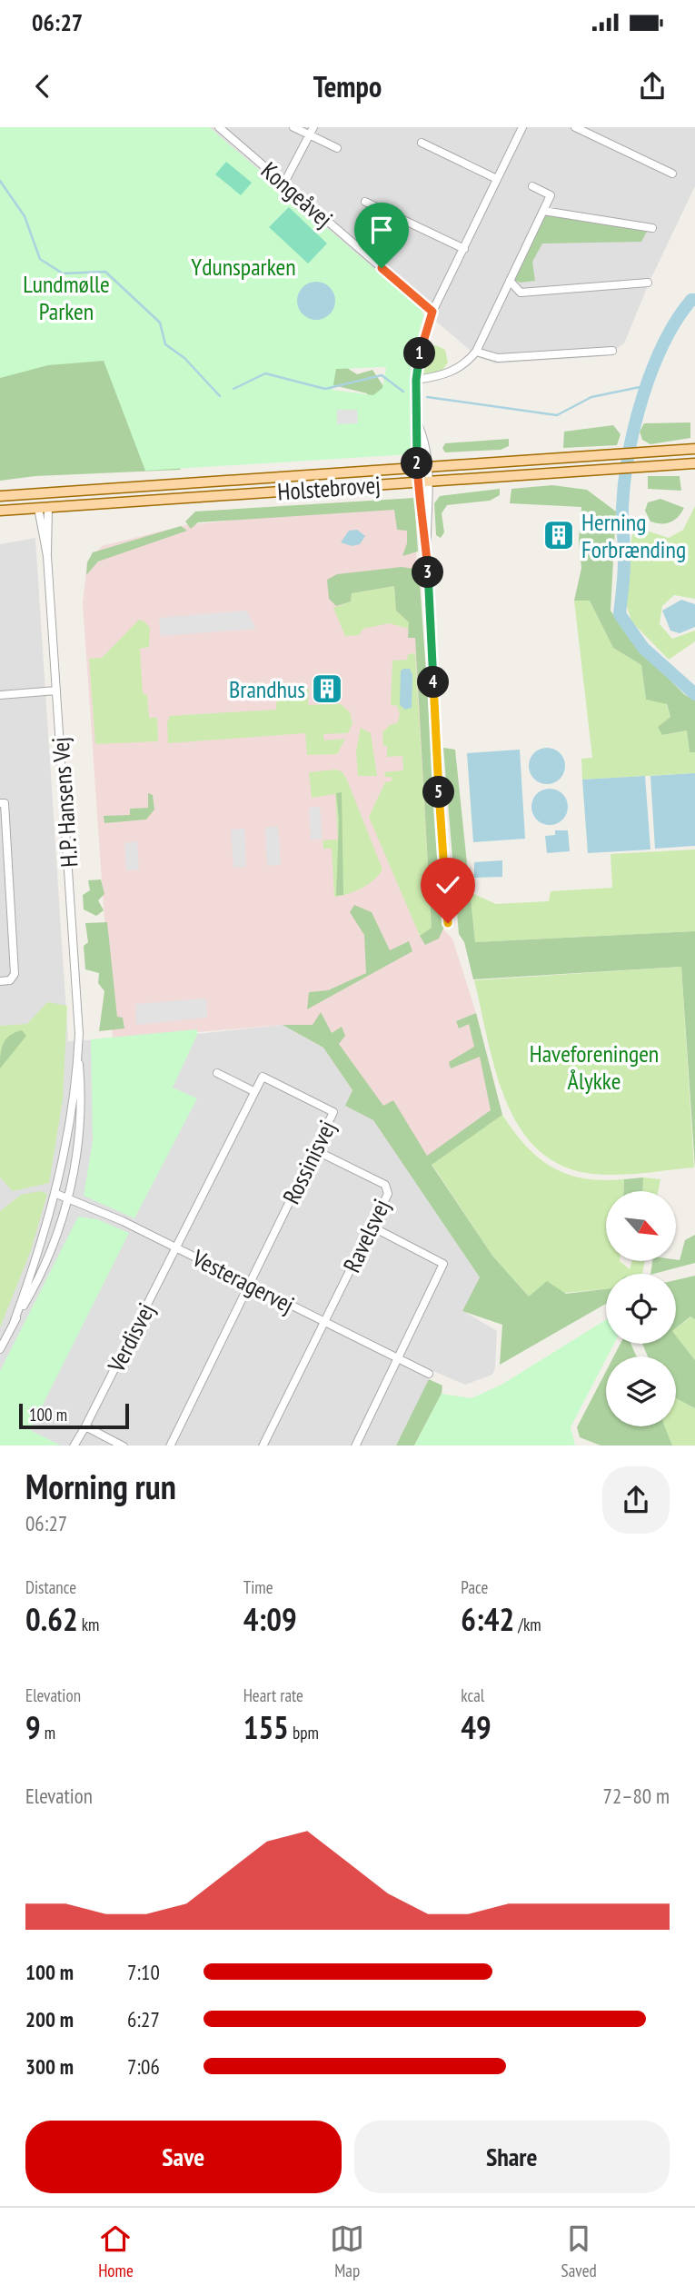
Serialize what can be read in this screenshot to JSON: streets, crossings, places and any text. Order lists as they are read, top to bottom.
{
  "streets": {
    "main road": ["Holstebrovej"],
    "street": [
      "Kongeåvej",
      "H.P. Hansens Vej",
      "Rossinisvej",
      "Ravelsvej",
      "Vesteragervej",
      "Verdisvej"
    ]
  },
  "crossings": [
    ["Holstebrovej", "H.P. Hansens Vej"],
    ["H.P. Hansens Vej", "Vesteragervej"],
    ["Rossinisvej", "Ravelsvej"],
    ["Rossinisvej", "Vesteragervej"],
    ["Rossinisvej", "Verdisvej"],
    ["Ravelsvej", "Vesteragervej"],
    ["Vesteragervej", "Verdisvej"]
  ],
  "parks": ["Ydunsparken", "Lundmølle Parken", "Haveforeningen Ålykke"],
  "places": {
    "building": ["Herning Forbrænding", "Brandhus"]
  },
  "scale_bar": "100 m",
  "north": "bottom right",
  "page": {
    "status": "06:27",
    "header": "Tempo",
    "pins": [
      "1",
      "2",
      "3",
      "4",
      "5"
    ],
    "scale": "100 m",
    "heading": ["Morning run", "06:27"],
    "stats": [
      ["Distance", "0.62 km"],
      ["Time", "4:09"],
      ["Pace", "6:42 /km"],
      ["Elevation", "9 m"],
      ["Heart rate", "155 bpm"],
      ["kcal", "49"]
    ],
    "chart": ["Elevation", "72–80 m"],
    "list": [
      {
        "name": "100 m",
        "note": "7:10"
      },
      {
        "name": "200 m",
        "note": "6:27"
      },
      {
        "name": "300 m",
        "note": "7:06"
      }
    ],
    "buttons": ["Save", "Share"],
    "tabs": ["Home", "Map", "Saved"]
  }
}
